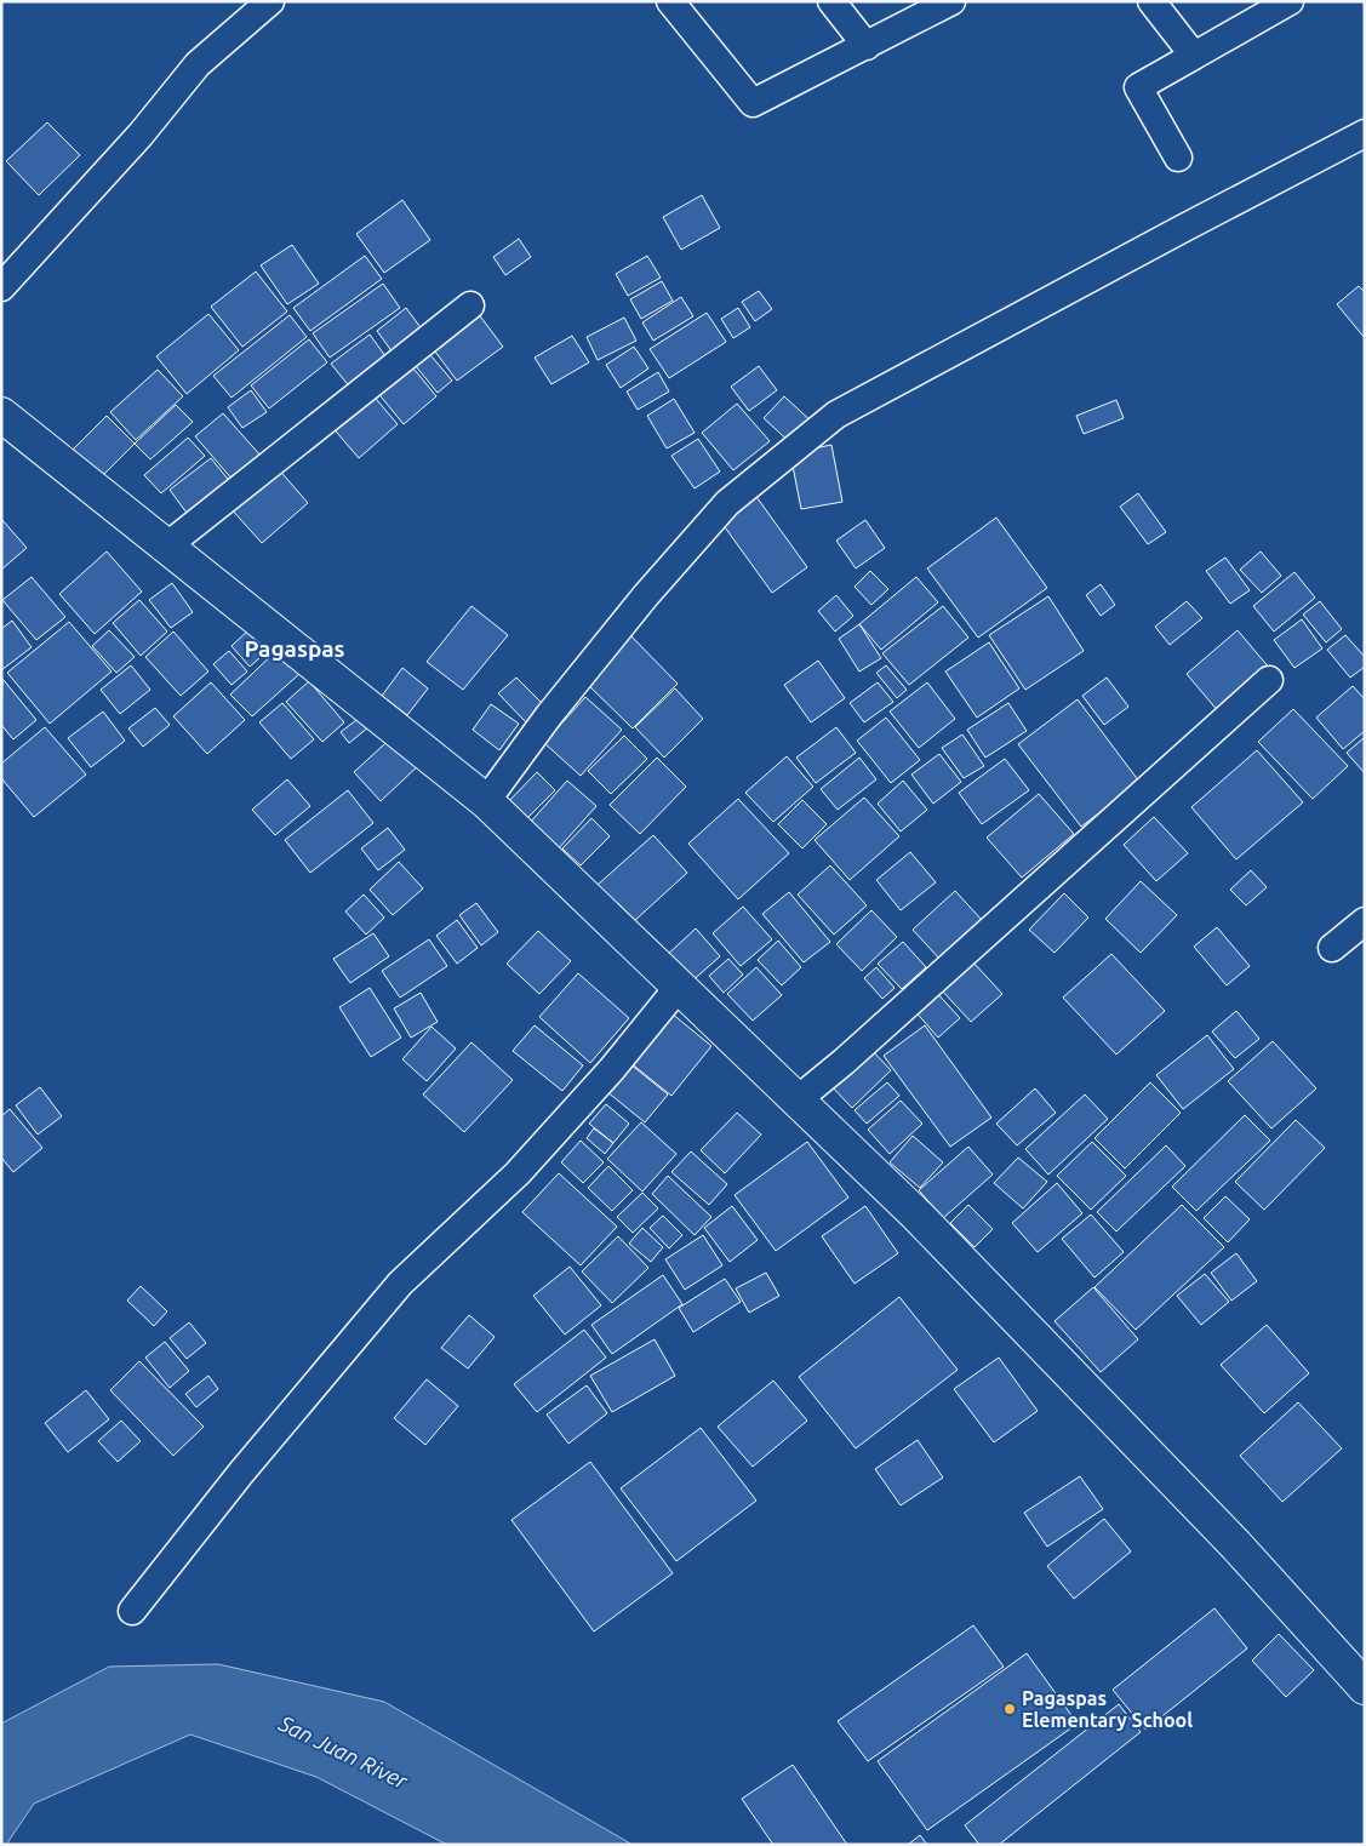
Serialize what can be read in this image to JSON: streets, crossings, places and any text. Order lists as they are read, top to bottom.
{
  "districts": ["Pagaspas"],
  "water": ["San Juan River"],
  "places": ["Pagaspas Elementary School"]
}
